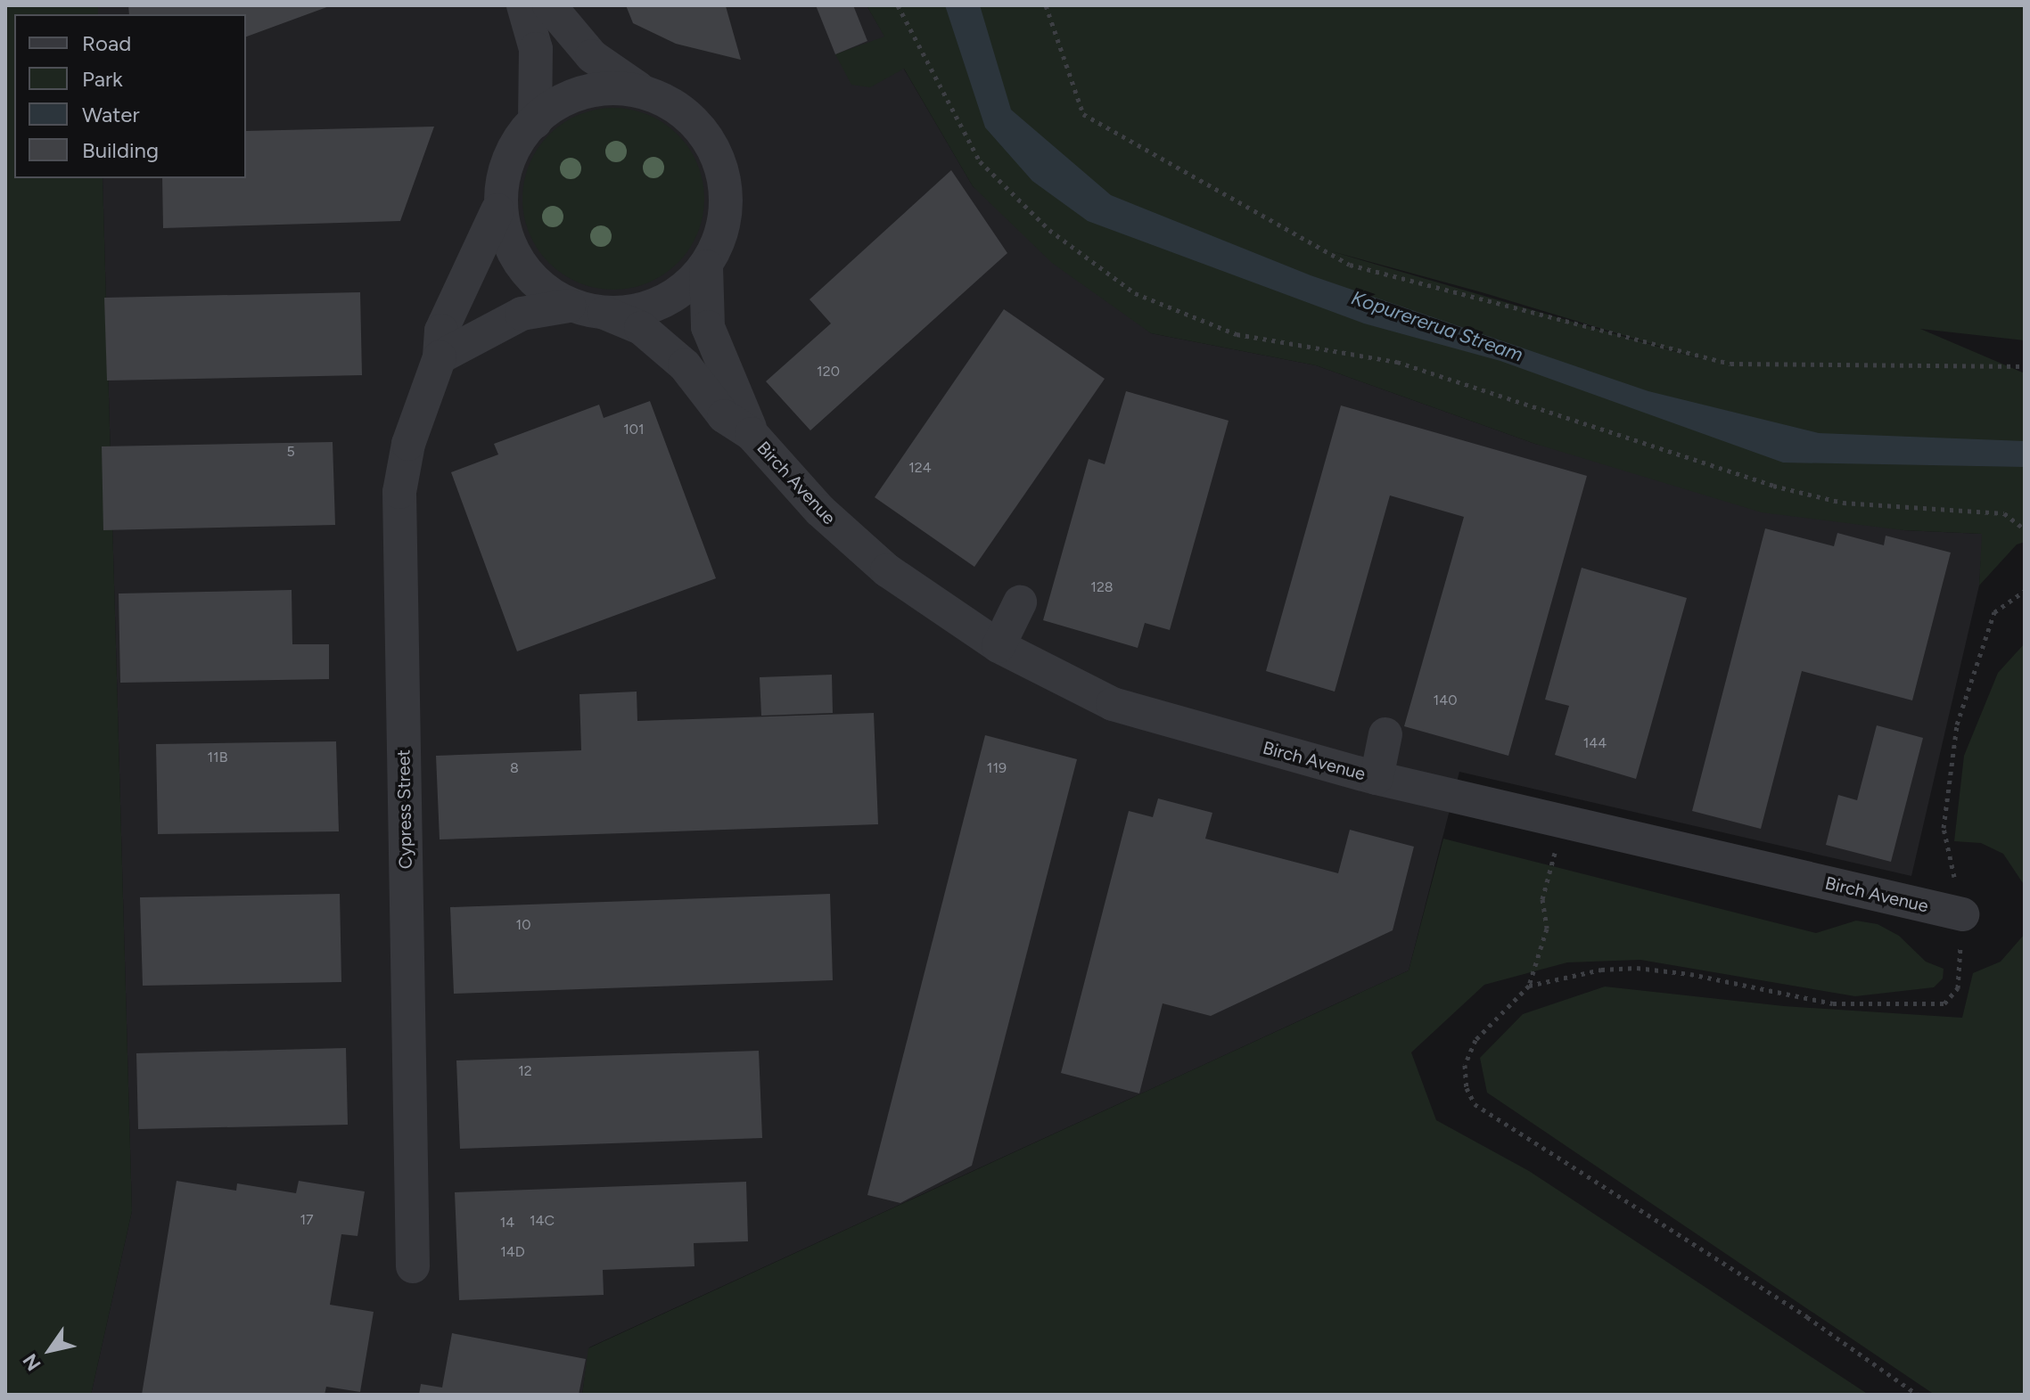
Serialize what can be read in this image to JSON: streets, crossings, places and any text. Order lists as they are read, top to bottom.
{
  "streets": {
    "street": ["Birch Avenue", "Cypress Street"]
  },
  "crossings": [
    ["Birch Avenue", "Cypress Street"]
  ],
  "water": ["Kopurererua Stream"],
  "house_numbers": [
    "120",
    "101",
    "5",
    "124",
    "128",
    "140",
    "144",
    "11B",
    "8",
    "119",
    "10",
    "12",
    "17",
    "14C",
    "14",
    "14D"
  ],
  "legend": [
    "Road",
    "Park",
    "Water",
    "Building"
  ],
  "north": "bottom left"
}
